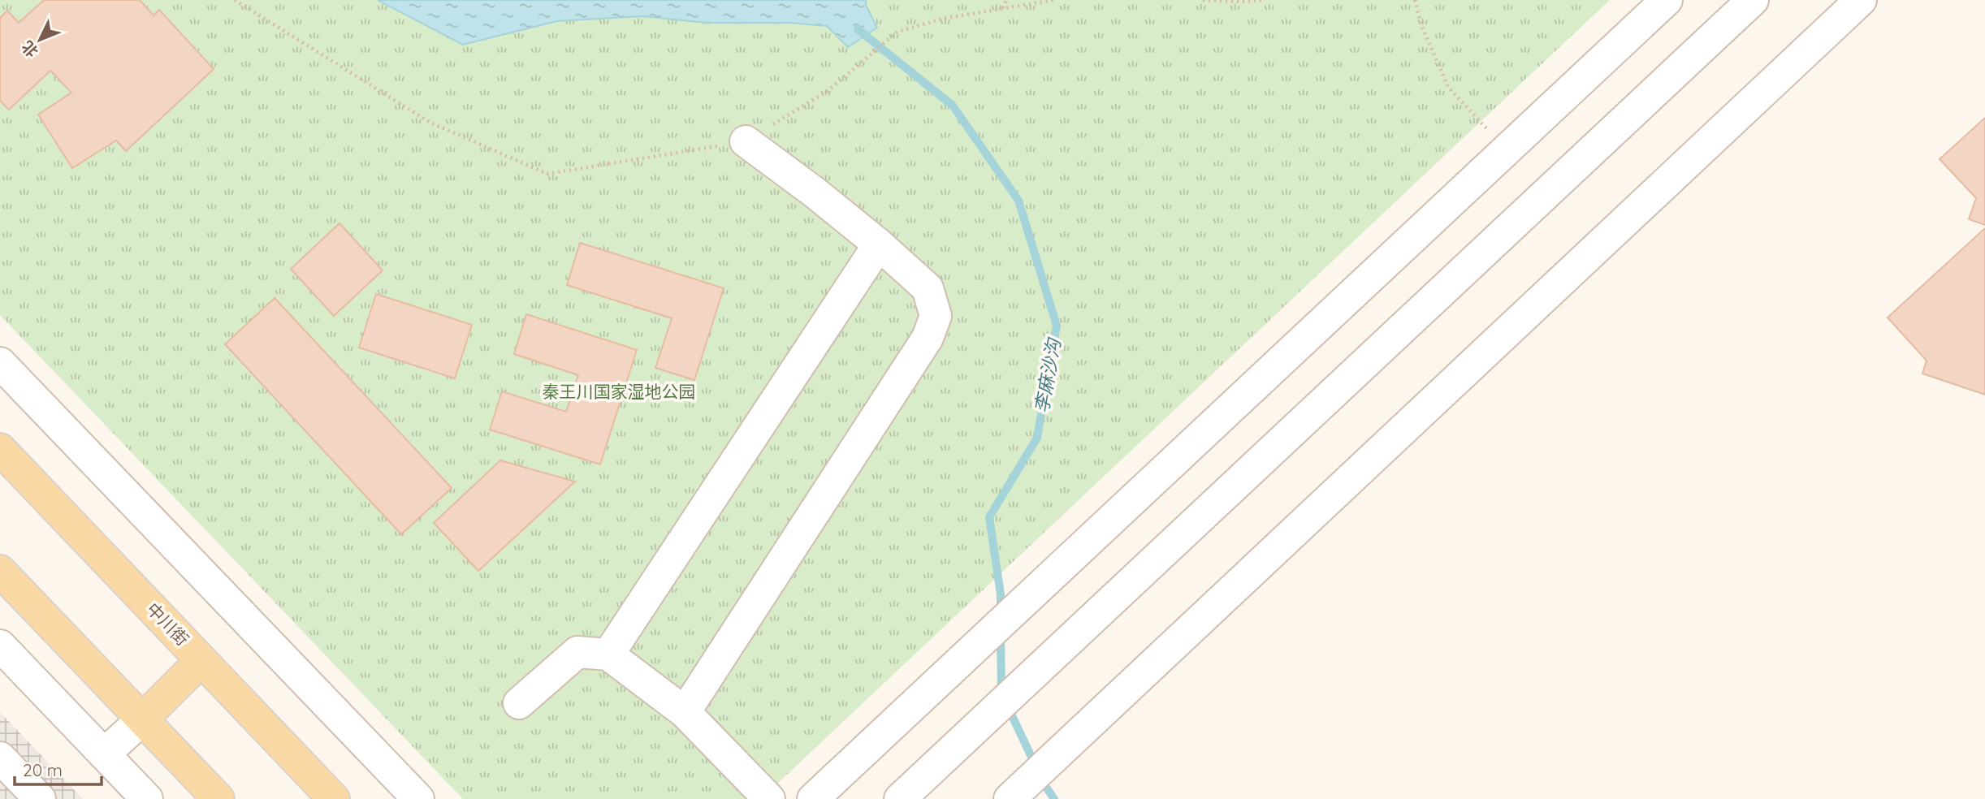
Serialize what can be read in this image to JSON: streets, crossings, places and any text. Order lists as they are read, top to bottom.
{
  "streets": {
    "main road": ["中川街"]
  },
  "water": ["李麻沙沟"],
  "parks": ["秦王川国家湿地公园"],
  "scale_bar": "20 m",
  "north": "bottom left"
}
